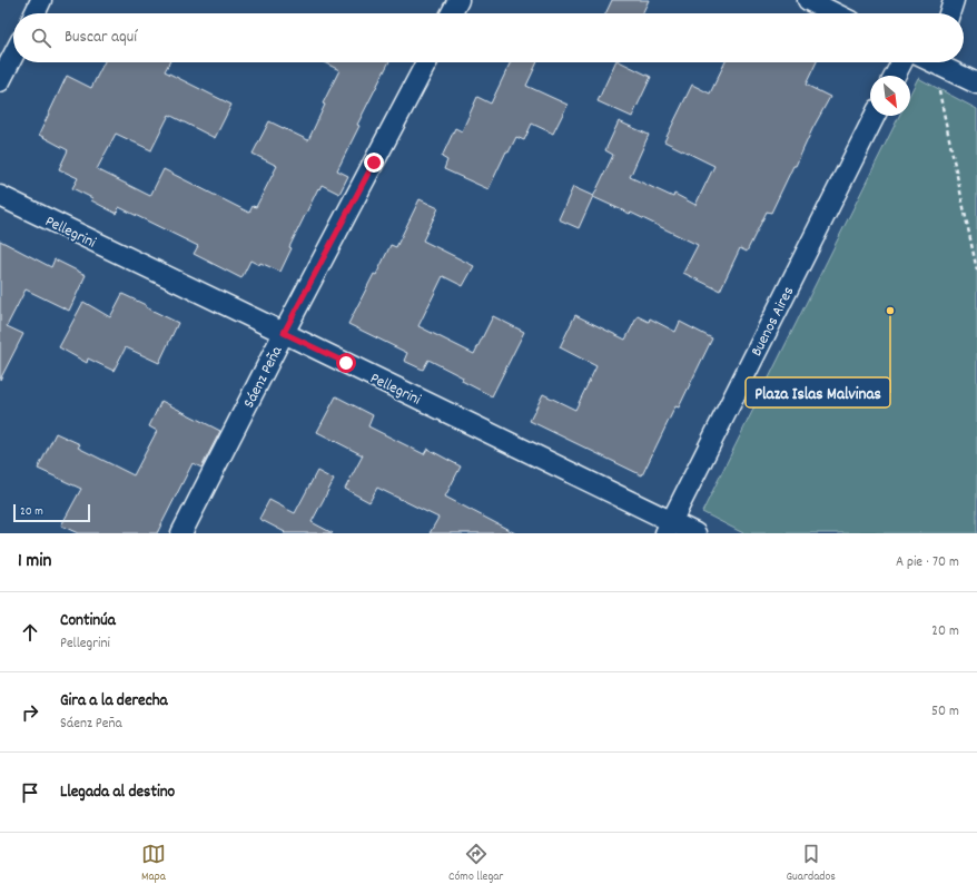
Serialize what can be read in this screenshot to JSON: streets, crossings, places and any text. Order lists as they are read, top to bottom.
{
  "streets": {
    "street": ["Pellegrini", "Buenos Aires", "Sáenz Peña"]
  },
  "crossings": [
    ["Pellegrini", "Buenos Aires"],
    ["Pellegrini", "Sáenz Peña"]
  ],
  "places": ["Plaza Islas Malvinas"],
  "scale_bar": "20 m",
  "north": "bottom right",
  "page": {
    "search": "Buscar aquí",
    "scale": "20 m",
    "heading": ["1 min", "A pie · 70 m"],
    "list": [
      ["Continúa", "Pellegrini", "20 m"],
      ["Gira a la derecha", "Sáenz Peña", "50 m"],
      "Llegada al destino"
    ],
    "nav": ["Mapa", "Cómo llegar", "Guardados"]
  }
}
